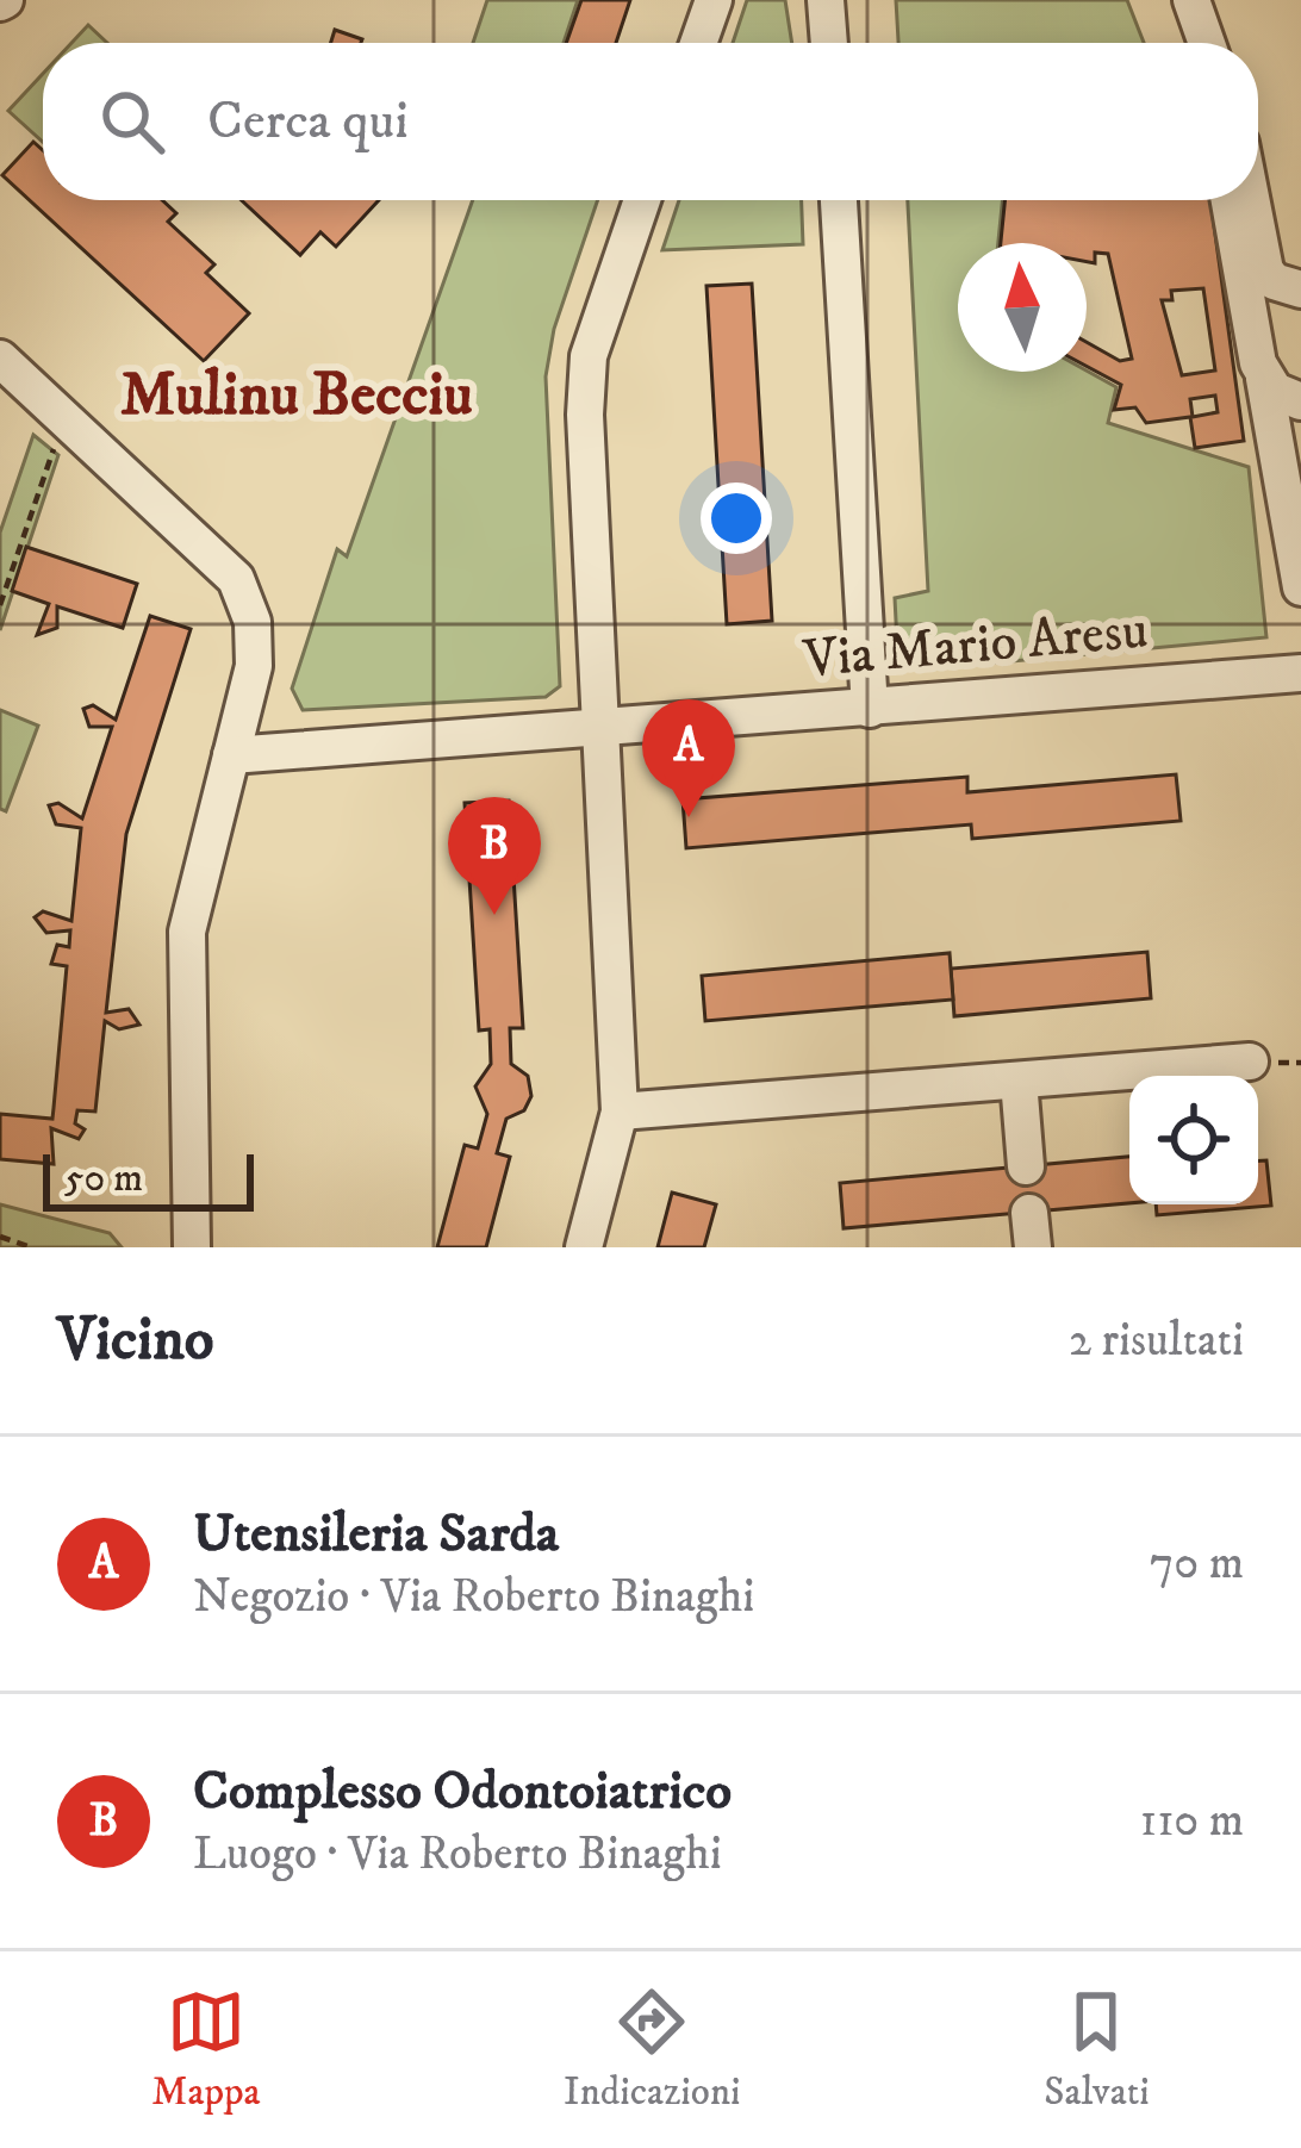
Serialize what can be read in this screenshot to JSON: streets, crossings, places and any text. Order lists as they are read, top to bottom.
{
  "streets": {
    "street": ["Via Mario Aresu"]
  },
  "districts": ["Mulinu Becciu"],
  "scale_bar": "50 m",
  "north": "top",
  "page": {
    "search": "Cerca qui",
    "pins": ["A", "B"],
    "scale": "50 m",
    "heading": ["Vicino", "2 risultati"],
    "list": [
      {
        "mark": "A",
        "name": "Utensileria Sarda",
        "note": "Negozio · Via Roberto Binaghi",
        "value": "70 m"
      },
      {
        "mark": "B",
        "name": "Complesso Odontoiatrico",
        "note": "Luogo · Via Roberto Binaghi",
        "value": "110 m"
      }
    ],
    "nav": ["Mappa", "Indicazioni", "Salvati"]
  }
}
